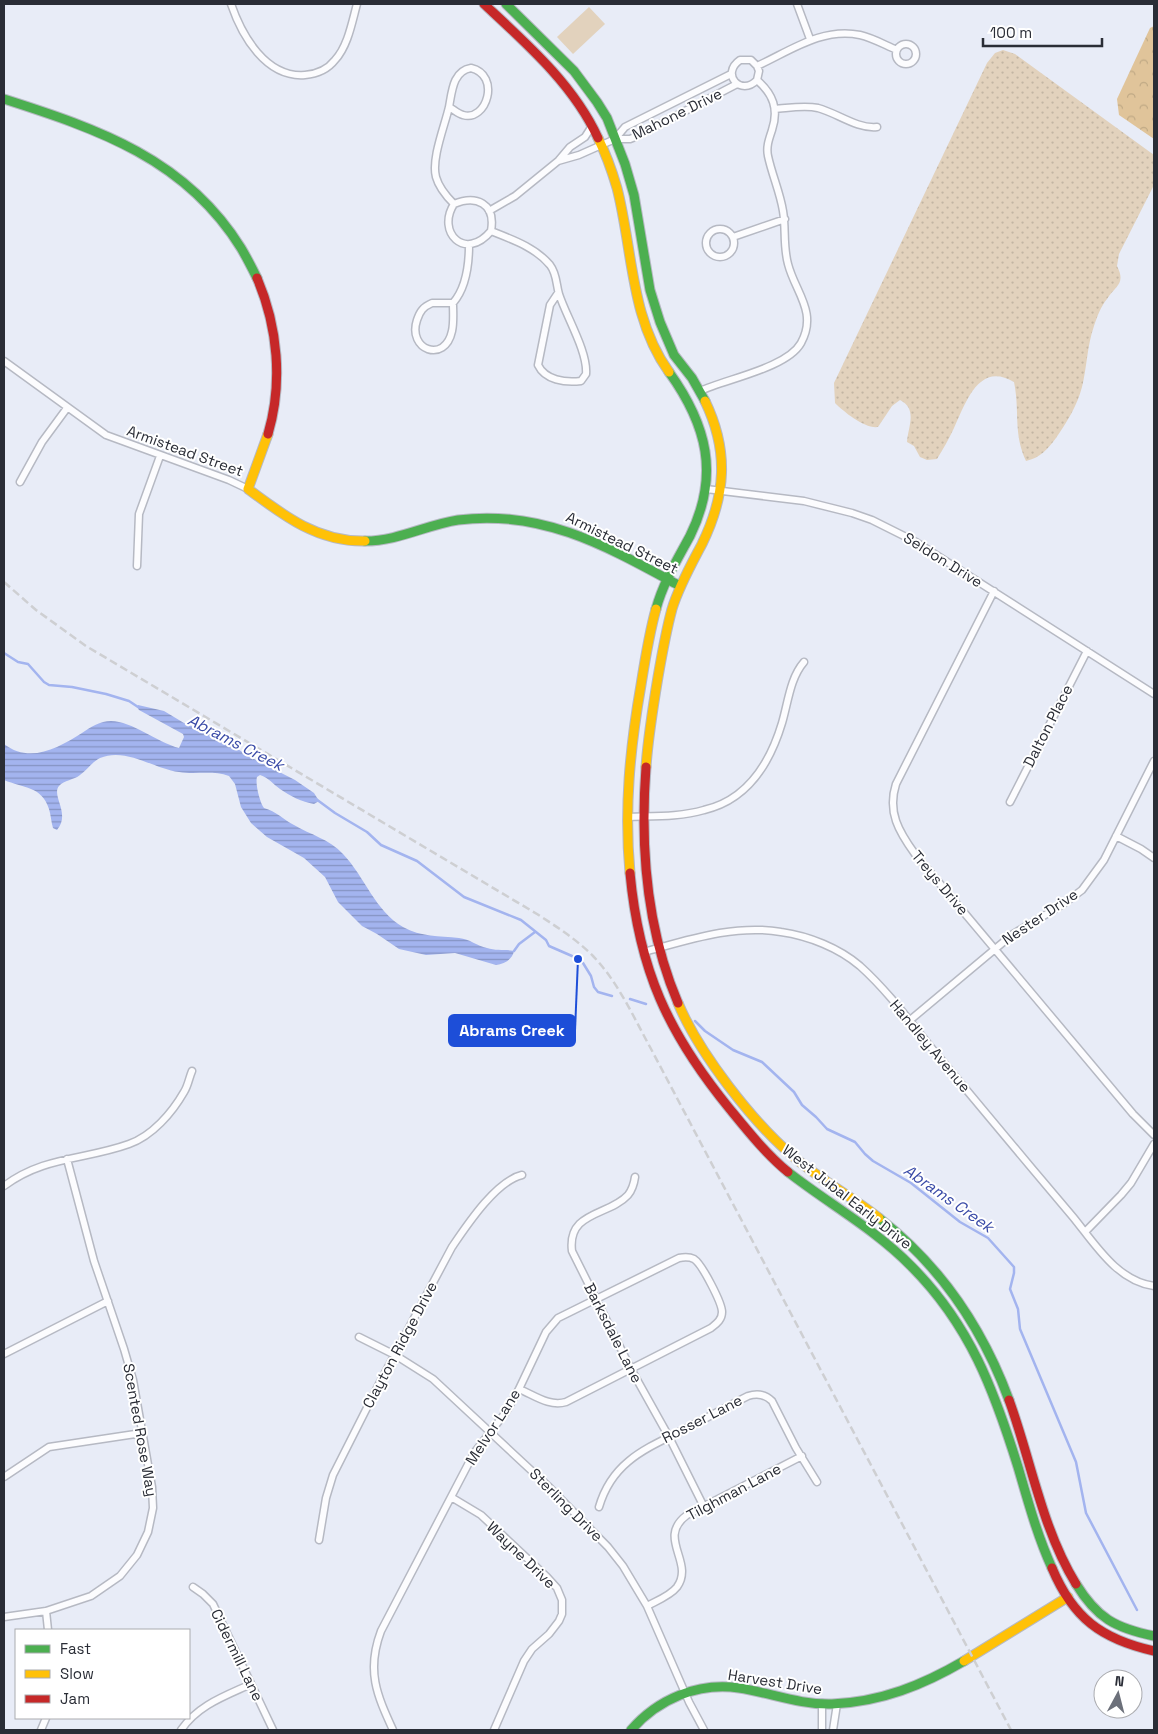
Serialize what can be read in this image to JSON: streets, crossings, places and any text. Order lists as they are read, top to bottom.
{
  "streets": {
    "main road": ["Armistead Street", "West Jubal Early Drive", "Harvest Drive"],
    "street": [
      "Mahone Drive",
      "Seldon Drive",
      "Dalton Place",
      "Treys Drive",
      "Nester Drive",
      "Handley Avenue",
      "Barksdale Lane",
      "Clayton Ridge Drive",
      "Rosser Lane",
      "Melvor Lane",
      "Scented Rose Way",
      "Tilghman Lane",
      "Sterling Drive",
      "Wayne Drive",
      "Cidermill Lane"
    ]
  },
  "crossings": [
    ["Mahone Drive", "West Jubal Early Drive"],
    ["Armistead Street", "West Jubal Early Drive"],
    ["Seldon Drive", "Dalton Place"],
    ["Seldon Drive", "Treys Drive"],
    ["Seldon Drive", "West Jubal Early Drive"],
    ["Treys Drive", "Nester Drive"],
    ["Nester Drive", "Handley Avenue"],
    ["Handley Avenue", "West Jubal Early Drive"],
    ["West Jubal Early Drive", "Harvest Drive"],
    ["Barksdale Lane", "Rosser Lane"],
    ["Barksdale Lane", "Melvor Lane"],
    ["Barksdale Lane", "Tilghman Lane"],
    ["Clayton Ridge Drive", "Sterling Drive"],
    ["Rosser Lane", "Tilghman Lane"],
    ["Melvor Lane", "Sterling Drive"],
    ["Melvor Lane", "Wayne Drive"],
    ["Tilghman Lane", "Sterling Drive"],
    ["Sterling Drive", "Harvest Drive"]
  ],
  "water": ["Abrams Creek"],
  "places": ["Abrams Creek"],
  "legend": ["Fast", "Slow", "Jam"],
  "scale_bar": "100 m",
  "north": "top"
}
